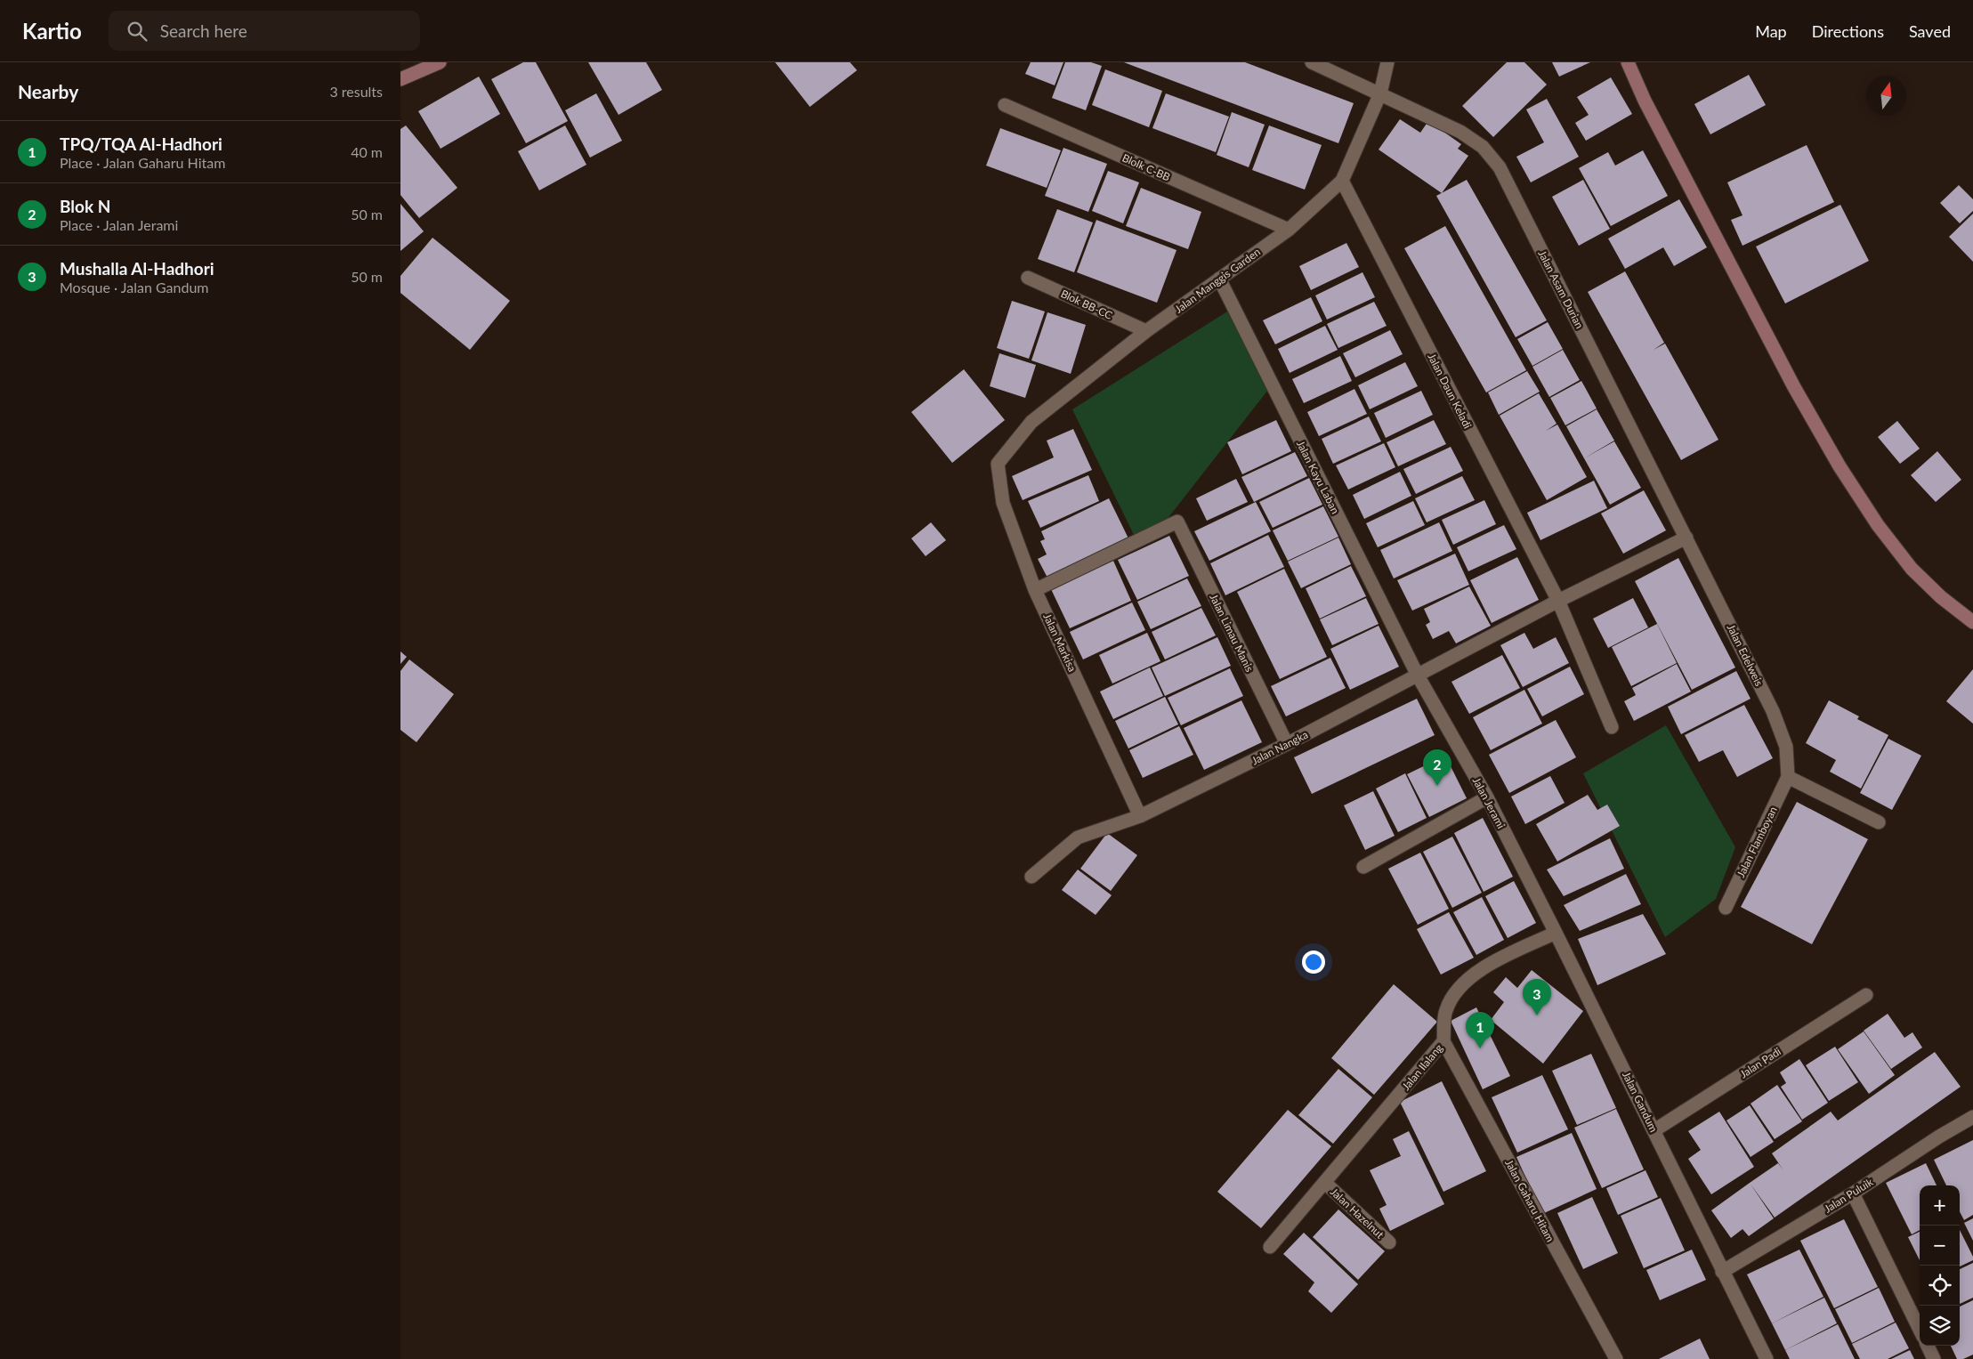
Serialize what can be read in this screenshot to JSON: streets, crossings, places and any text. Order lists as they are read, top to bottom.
{
  "streets": {
    "street": [
      "Blolk C-BB",
      "Jalan Manggis Garden",
      "Jalan Asam Durian",
      "Blok BB-CC",
      "Jalan Daun Keladi",
      "Jalan Kayu Laban",
      "Jalan Limau Manis",
      "Jalan Markisa",
      "Jalan Edelweis",
      "Jalan Nangka",
      "Jalan Jerami",
      "Jalan Flamboyan",
      "Jalan Padi",
      "Jalan Ilalang",
      "Jalan Gandum",
      "Jalan Puluik",
      "Jalan Gaharu Hitam",
      "Jalan Hazelnut"
    ]
  },
  "crossings": [
    ["Blolk C-BB", "Jalan Manggis Garden"],
    ["Jalan Manggis Garden", "Jalan Asam Durian"],
    ["Jalan Manggis Garden", "Blok BB-CC"],
    ["Jalan Manggis Garden", "Jalan Daun Keladi"],
    ["Jalan Manggis Garden", "Jalan Kayu Laban"],
    ["Jalan Manggis Garden", "Jalan Markisa"],
    ["Jalan Asam Durian", "Jalan Edelweis"],
    ["Jalan Asam Durian", "Jalan Nangka"],
    ["Jalan Daun Keladi", "Jalan Nangka"],
    ["Jalan Kayu Laban", "Jalan Nangka"],
    ["Jalan Kayu Laban", "Jalan Jerami"],
    ["Jalan Limau Manis", "Jalan Markisa"],
    ["Jalan Limau Manis", "Jalan Nangka"],
    ["Jalan Markisa", "Jalan Nangka"],
    ["Jalan Edelweis", "Jalan Nangka"],
    ["Jalan Edelweis", "Jalan Flamboyan"],
    ["Jalan Nangka", "Jalan Jerami"],
    ["Jalan Jerami", "Jalan Ilalang"],
    ["Jalan Jerami", "Jalan Gandum"],
    ["Jalan Padi", "Jalan Gandum"],
    ["Jalan Ilalang", "Jalan Gandum"],
    ["Jalan Ilalang", "Jalan Gaharu Hitam"],
    ["Jalan Ilalang", "Jalan Hazelnut"],
    ["Jalan Gandum", "Jalan Puluik"]
  ],
  "north": "top",
  "page": {
    "header": "Kartio",
    "search": "Search here",
    "nav": ["Map", "Directions", "Saved"],
    "heading": ["Nearby", "3 results"],
    "list": [
      {
        "mark": "1",
        "name": "TPQ/TQA Al-Hadhori",
        "note": "Place · Jalan Gaharu Hitam",
        "value": "40 m"
      },
      {
        "mark": "2",
        "name": "Blok N",
        "note": "Place · Jalan Jerami",
        "value": "50 m"
      },
      {
        "mark": "3",
        "name": "Mushalla Al-Hadhori",
        "note": "Mosque · Jalan Gandum",
        "value": "50 m"
      }
    ],
    "pins": ["2", "3", "1"],
    "map_buttons": ["+", "−"]
  }
}
